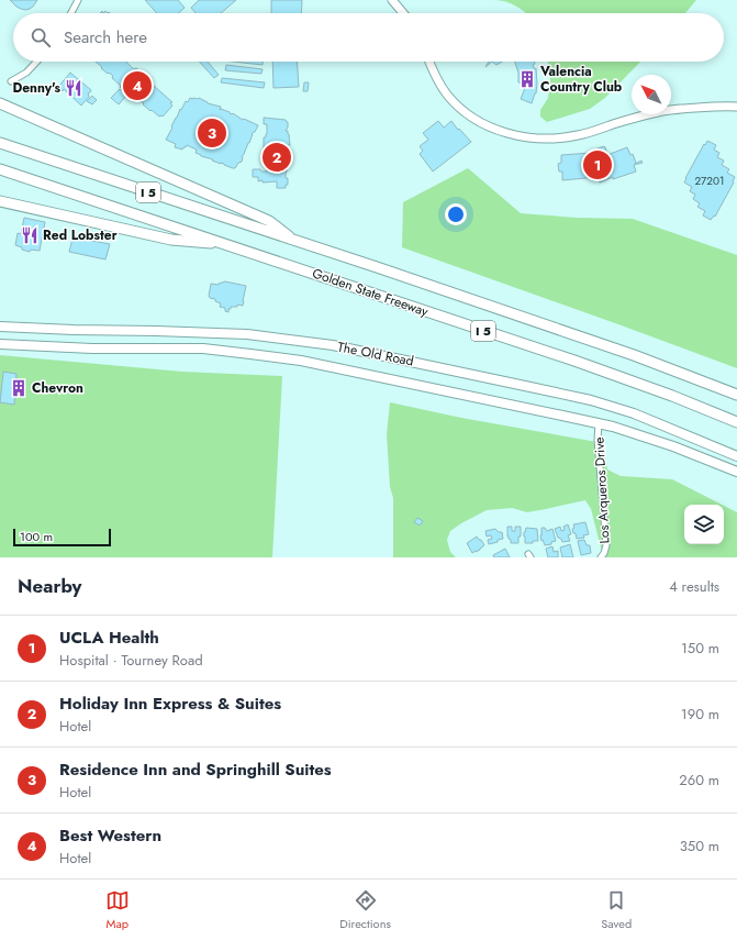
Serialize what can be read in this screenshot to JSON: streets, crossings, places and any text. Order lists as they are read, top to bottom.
{
  "streets": {
    "highway": ["I 5", "Golden State Freeway"],
    "main road": ["The Old Road"],
    "street": ["Los Arqueros Drive"]
  },
  "crossings": [
    ["I 5", "Golden State Freeway"],
    ["The Old Road", "Los Arqueros Drive"]
  ],
  "places": {
    "building": ["Valencia Country Club", "Chevron"],
    "restaurant": ["Denny's", "Red Lobster"]
  },
  "house_numbers": ["27201"],
  "scale_bar": "100 m",
  "north": "top left",
  "page": {
    "search": "Search here",
    "pins": [
      "4",
      "3",
      "2",
      "1"
    ],
    "scale": "100 m",
    "heading": ["Nearby", "4 results"],
    "list": [
      {
        "mark": "1",
        "name": "UCLA Health",
        "note": "Hospital · Tourney Road",
        "value": "150 m"
      },
      {
        "mark": "2",
        "name": "Holiday Inn Express & Suites",
        "note": "Hotel",
        "value": "190 m"
      },
      {
        "mark": "3",
        "name": "Residence Inn and Springhill Suites",
        "note": "Hotel",
        "value": "260 m"
      },
      {
        "mark": "4",
        "name": "Best Western",
        "note": "Hotel",
        "value": "350 m"
      }
    ],
    "nav": ["Map", "Directions", "Saved"]
  }
}
